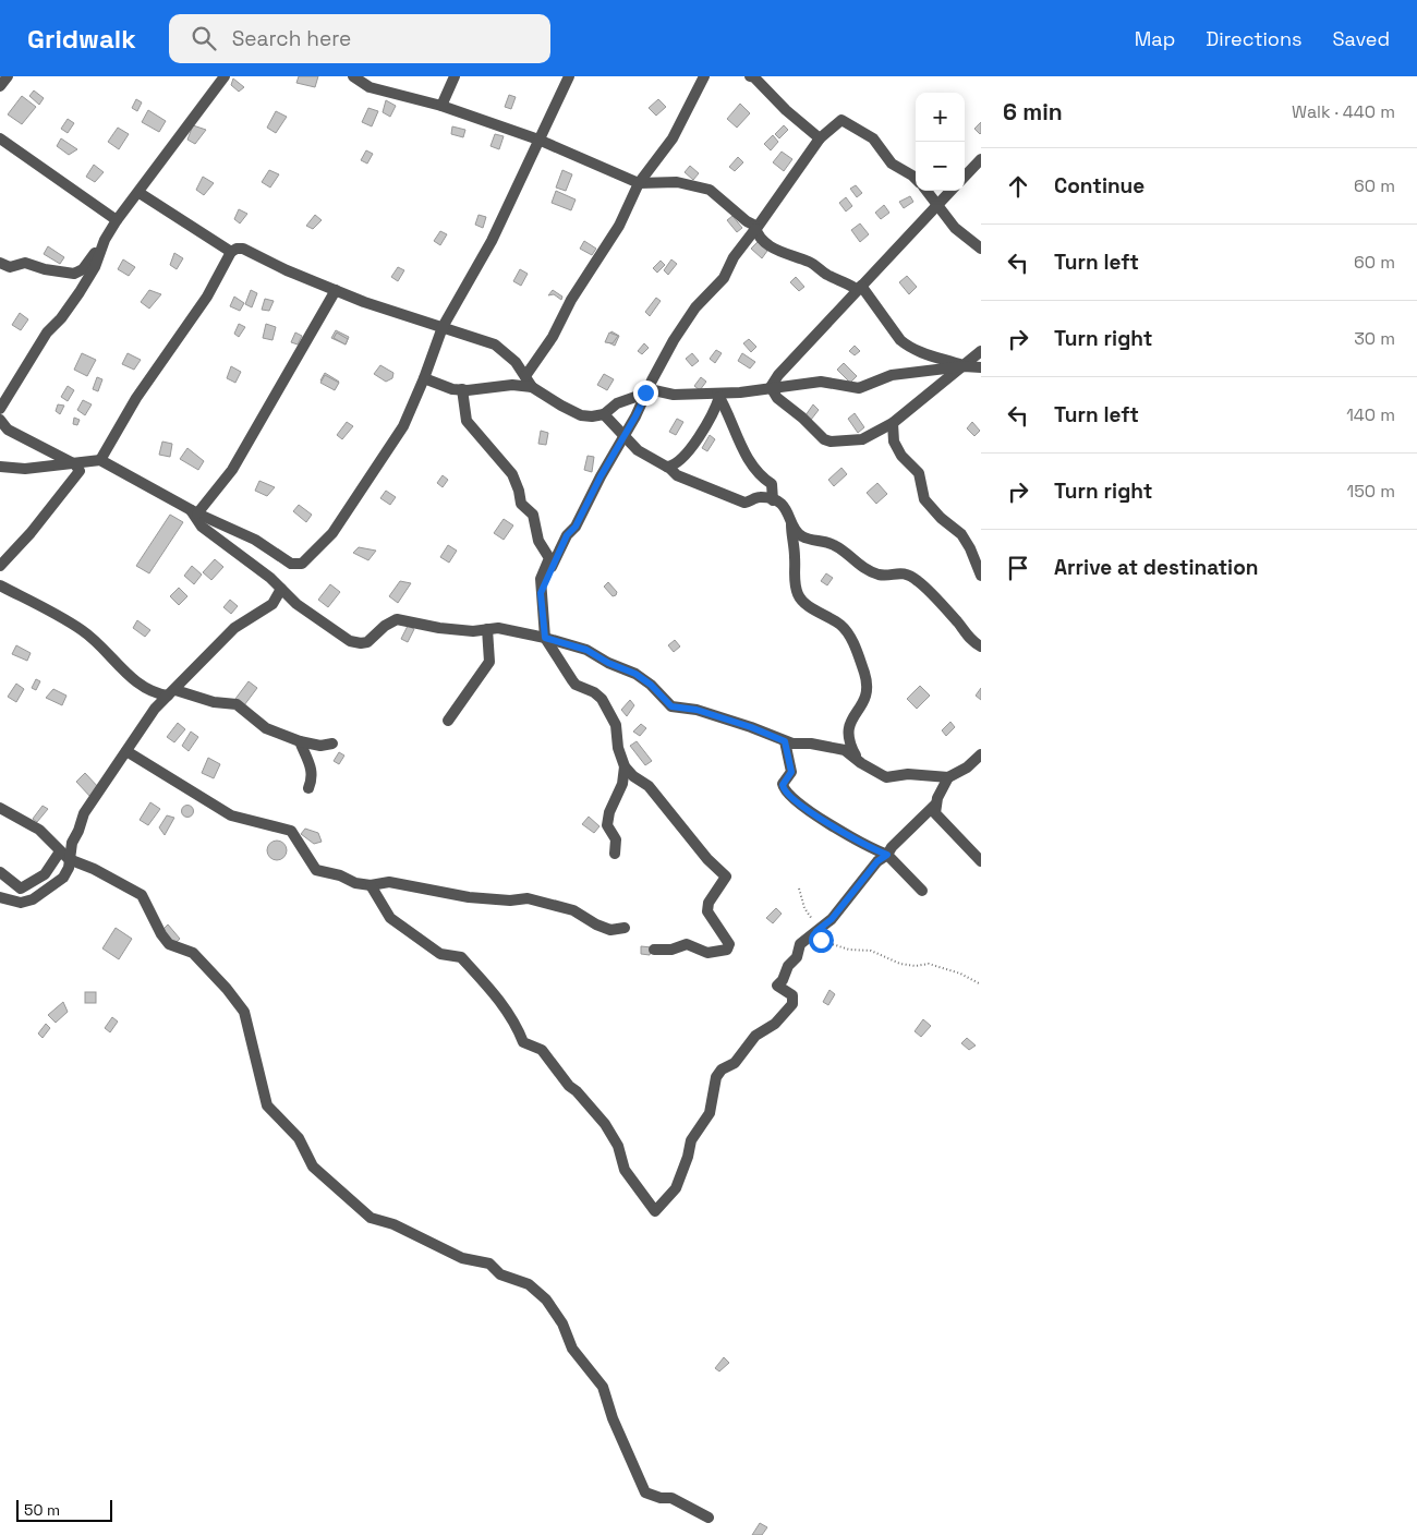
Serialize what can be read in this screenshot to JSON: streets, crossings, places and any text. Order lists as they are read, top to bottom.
{
  "scale_bar": "50 m",
  "page": {
    "header": "Gridwalk",
    "search": "Search here",
    "nav": ["Map", "Directions", "Saved"],
    "heading": ["6 min", "Walk · 440 m"],
    "map_buttons": ["+", "−"],
    "list": [
      ["Continue", "60 m"],
      ["Turn left", "60 m"],
      ["Turn right", "30 m"],
      ["Turn left", "140 m"],
      ["Turn right", "150 m"],
      "Arrive at destination"
    ],
    "scale": "50 m"
  }
}
